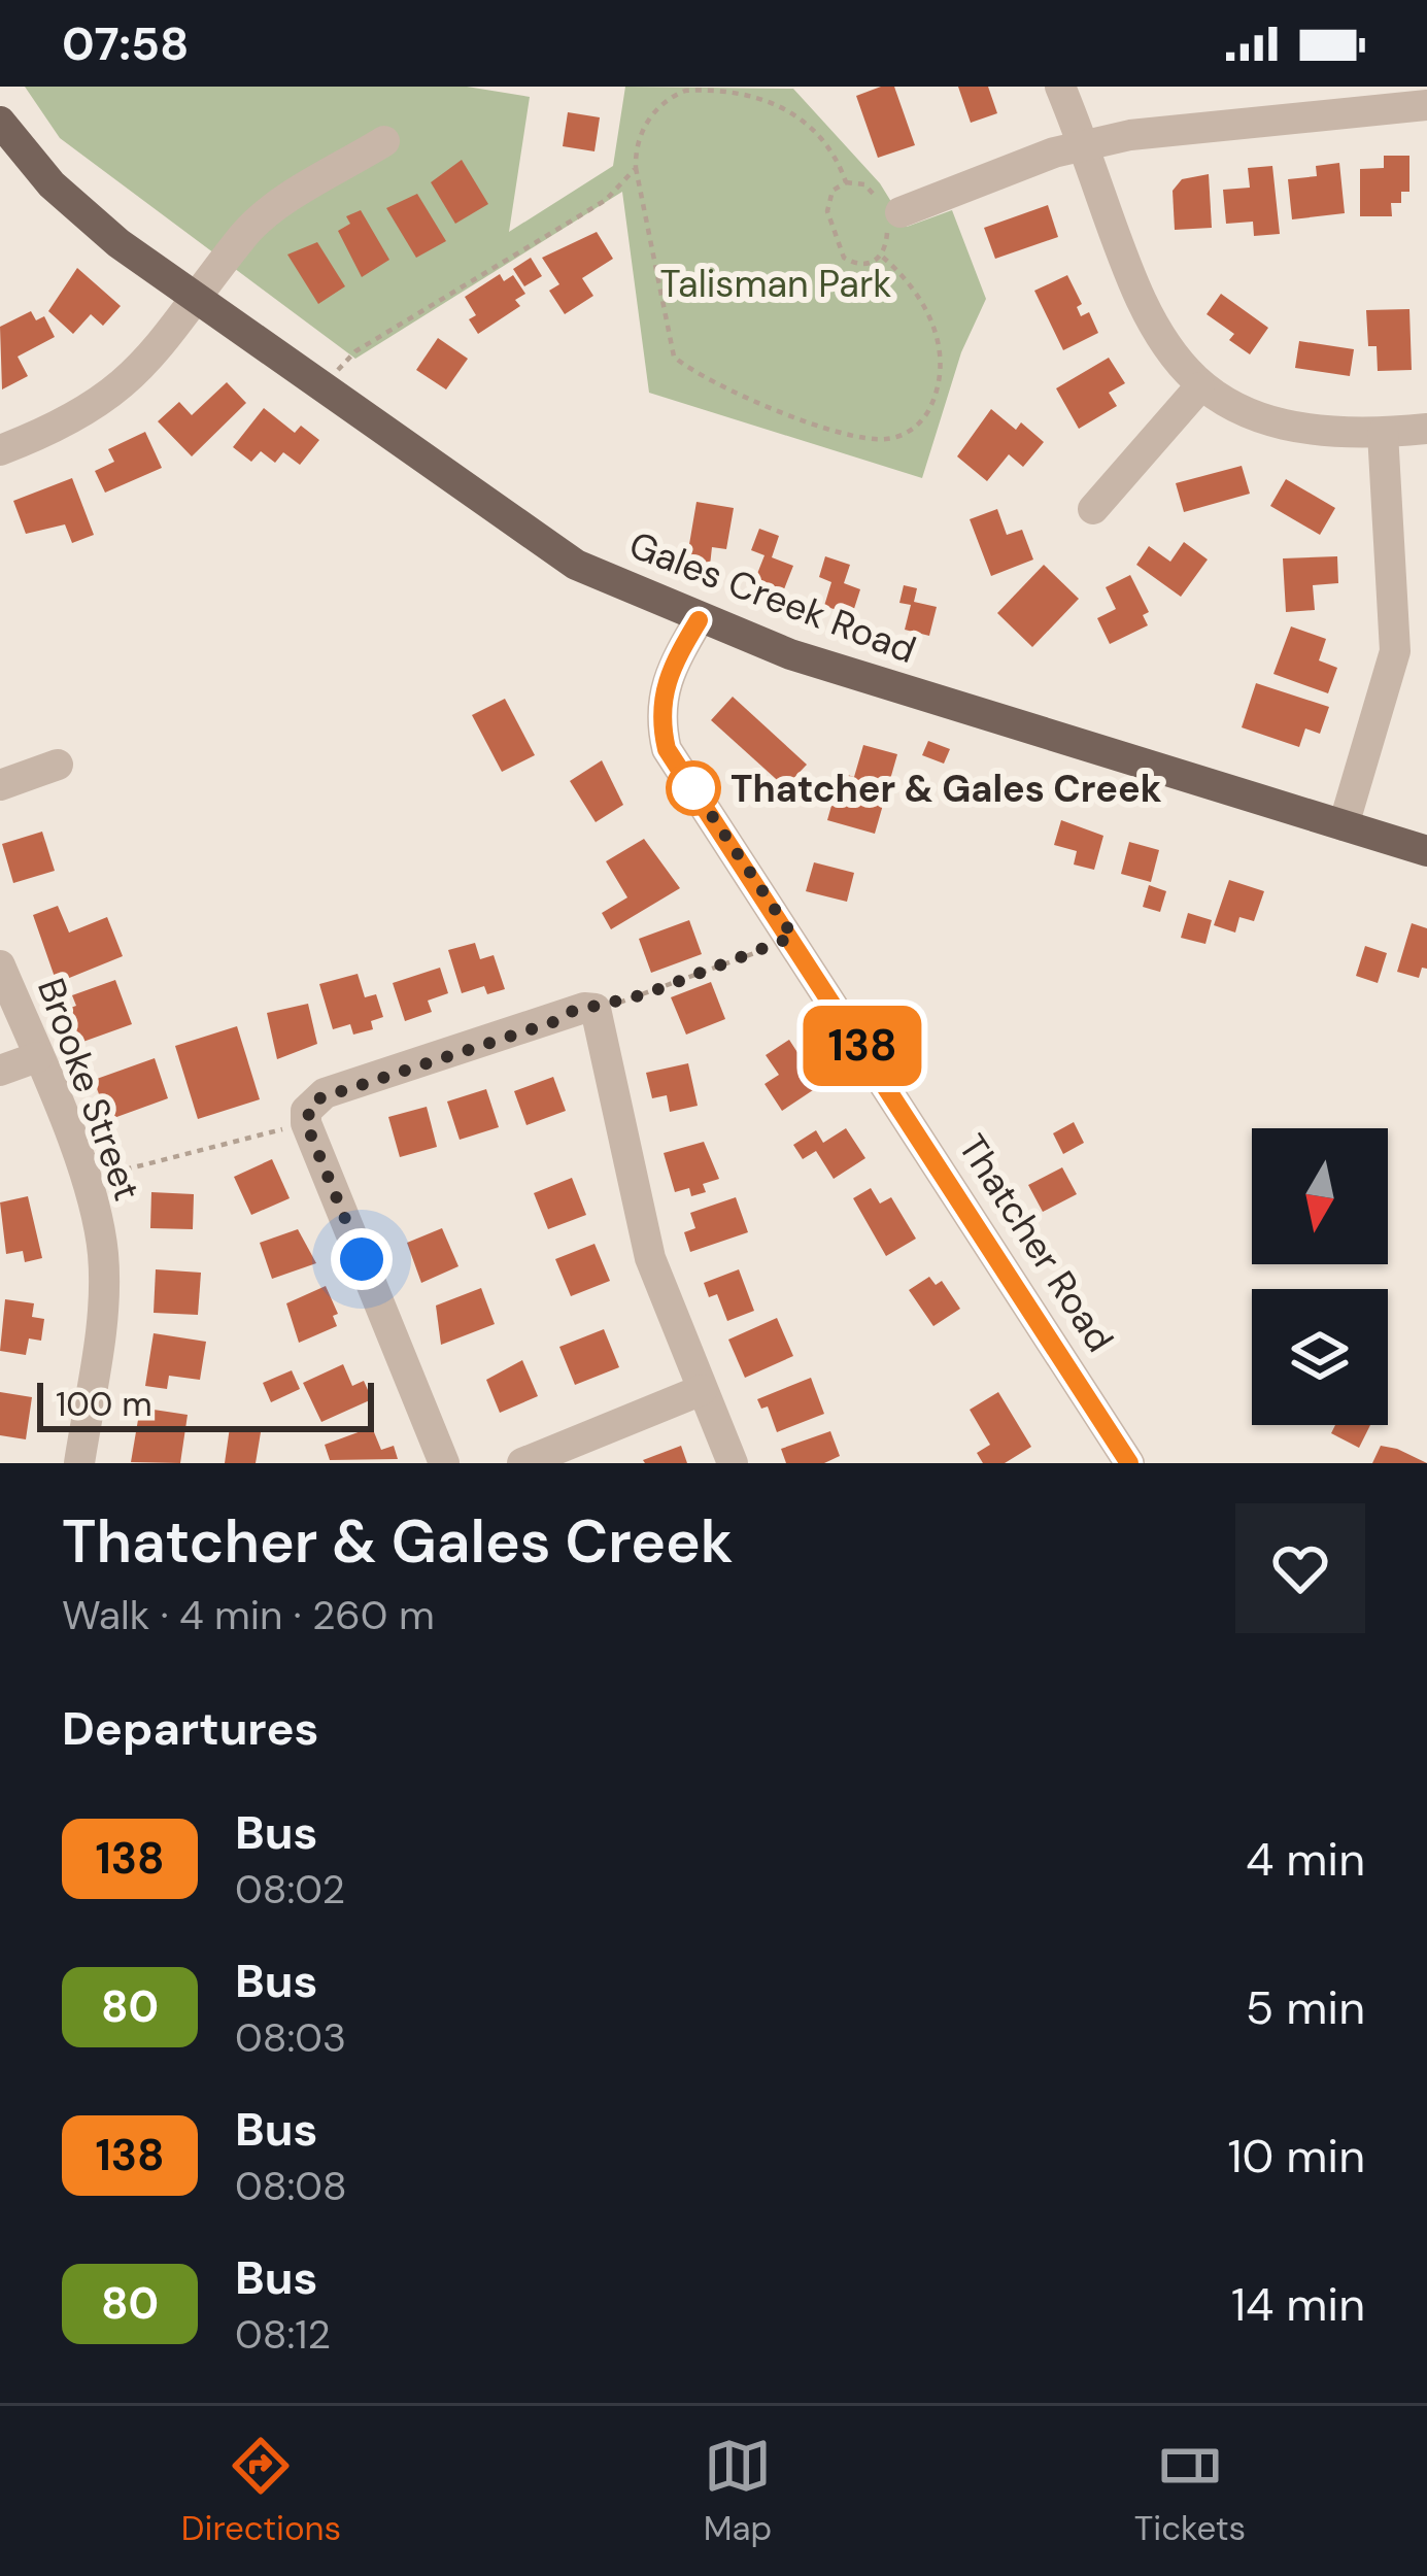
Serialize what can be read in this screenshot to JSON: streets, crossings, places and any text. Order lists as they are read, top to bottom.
{
  "streets": {
    "main road": ["Gales Creek Road"],
    "street": ["Brooke Street", "Thatcher Road"]
  },
  "crossings": [
    ["Gales Creek Road", "Thatcher Road"]
  ],
  "parks": ["Talisman Park"],
  "places": ["Thatcher & Gales Creek"],
  "lines": ["bus line 138"],
  "scale_bar": "100 m",
  "north": "bottom",
  "page": {
    "status": "07:58",
    "on_map": "138",
    "scale": "100 m",
    "heading": [
      ["Thatcher & Gales Creek", "Walk · 4 min · 260 m"],
      "Departures"
    ],
    "list": [
      {
        "mark": "138",
        "name": "Bus",
        "note": "08:02",
        "value": "4 min"
      },
      {
        "mark": "80",
        "name": "Bus",
        "note": "08:03",
        "value": "5 min"
      },
      {
        "mark": "138",
        "name": "Bus",
        "note": "08:08",
        "value": "10 min"
      },
      {
        "mark": "80",
        "name": "Bus",
        "note": "08:12",
        "value": "14 min"
      }
    ],
    "tabs": ["Directions", "Map", "Tickets"]
  }
}
